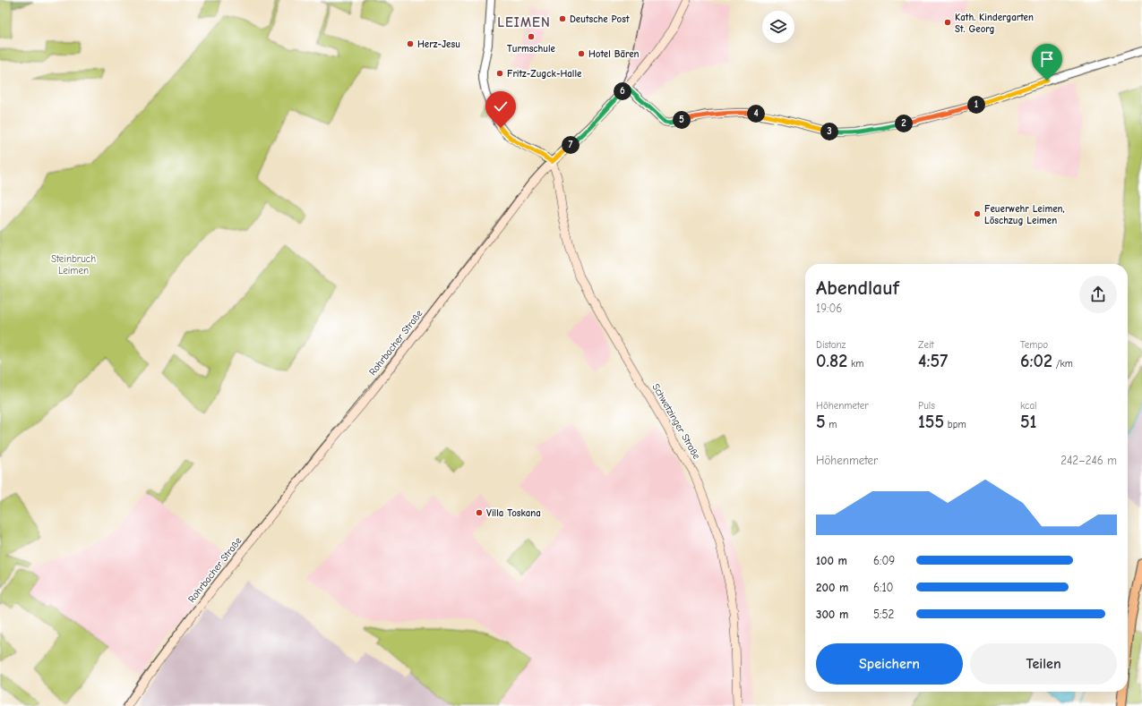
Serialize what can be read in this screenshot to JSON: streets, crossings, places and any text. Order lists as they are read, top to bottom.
{
  "streets": {
    "main road": ["Rohrbacher Straße", "Schwetzinger Straße"]
  },
  "crossings": [
    ["Rohrbacher Straße", "Schwetzinger Straße"]
  ],
  "districts": ["LEIMEN"],
  "parks": ["Steinbruch Leimen"],
  "places": [
    "Deutsche Post",
    "Kath. Kindergarten St. Georg",
    "Turmschule",
    "Herz-Jesu",
    "Hotel Bären",
    "Fritz-Zugck-Halle",
    "Feuerwehr Leimen, Löschzug Leimen",
    "Villa Toskana"
  ],
  "page": {
    "pins": [
      "6",
      "1",
      "4",
      "5",
      "2",
      "3",
      "7"
    ],
    "heading": ["Abendlauf", "19:06"],
    "stats": [
      ["Distanz", "0.82 km"],
      ["Zeit", "4:57"],
      ["Tempo", "6:02 /km"],
      ["Höhenmeter", "5 m"],
      ["Puls", "155 bpm"],
      ["kcal", "51"]
    ],
    "chart": ["Höhenmeter", "242–246 m"],
    "list": [
      {
        "name": "100 m",
        "note": "6:09"
      },
      {
        "name": "200 m",
        "note": "6:10"
      },
      {
        "name": "300 m",
        "note": "5:52"
      }
    ],
    "buttons": ["Speichern", "Teilen"]
  }
}
